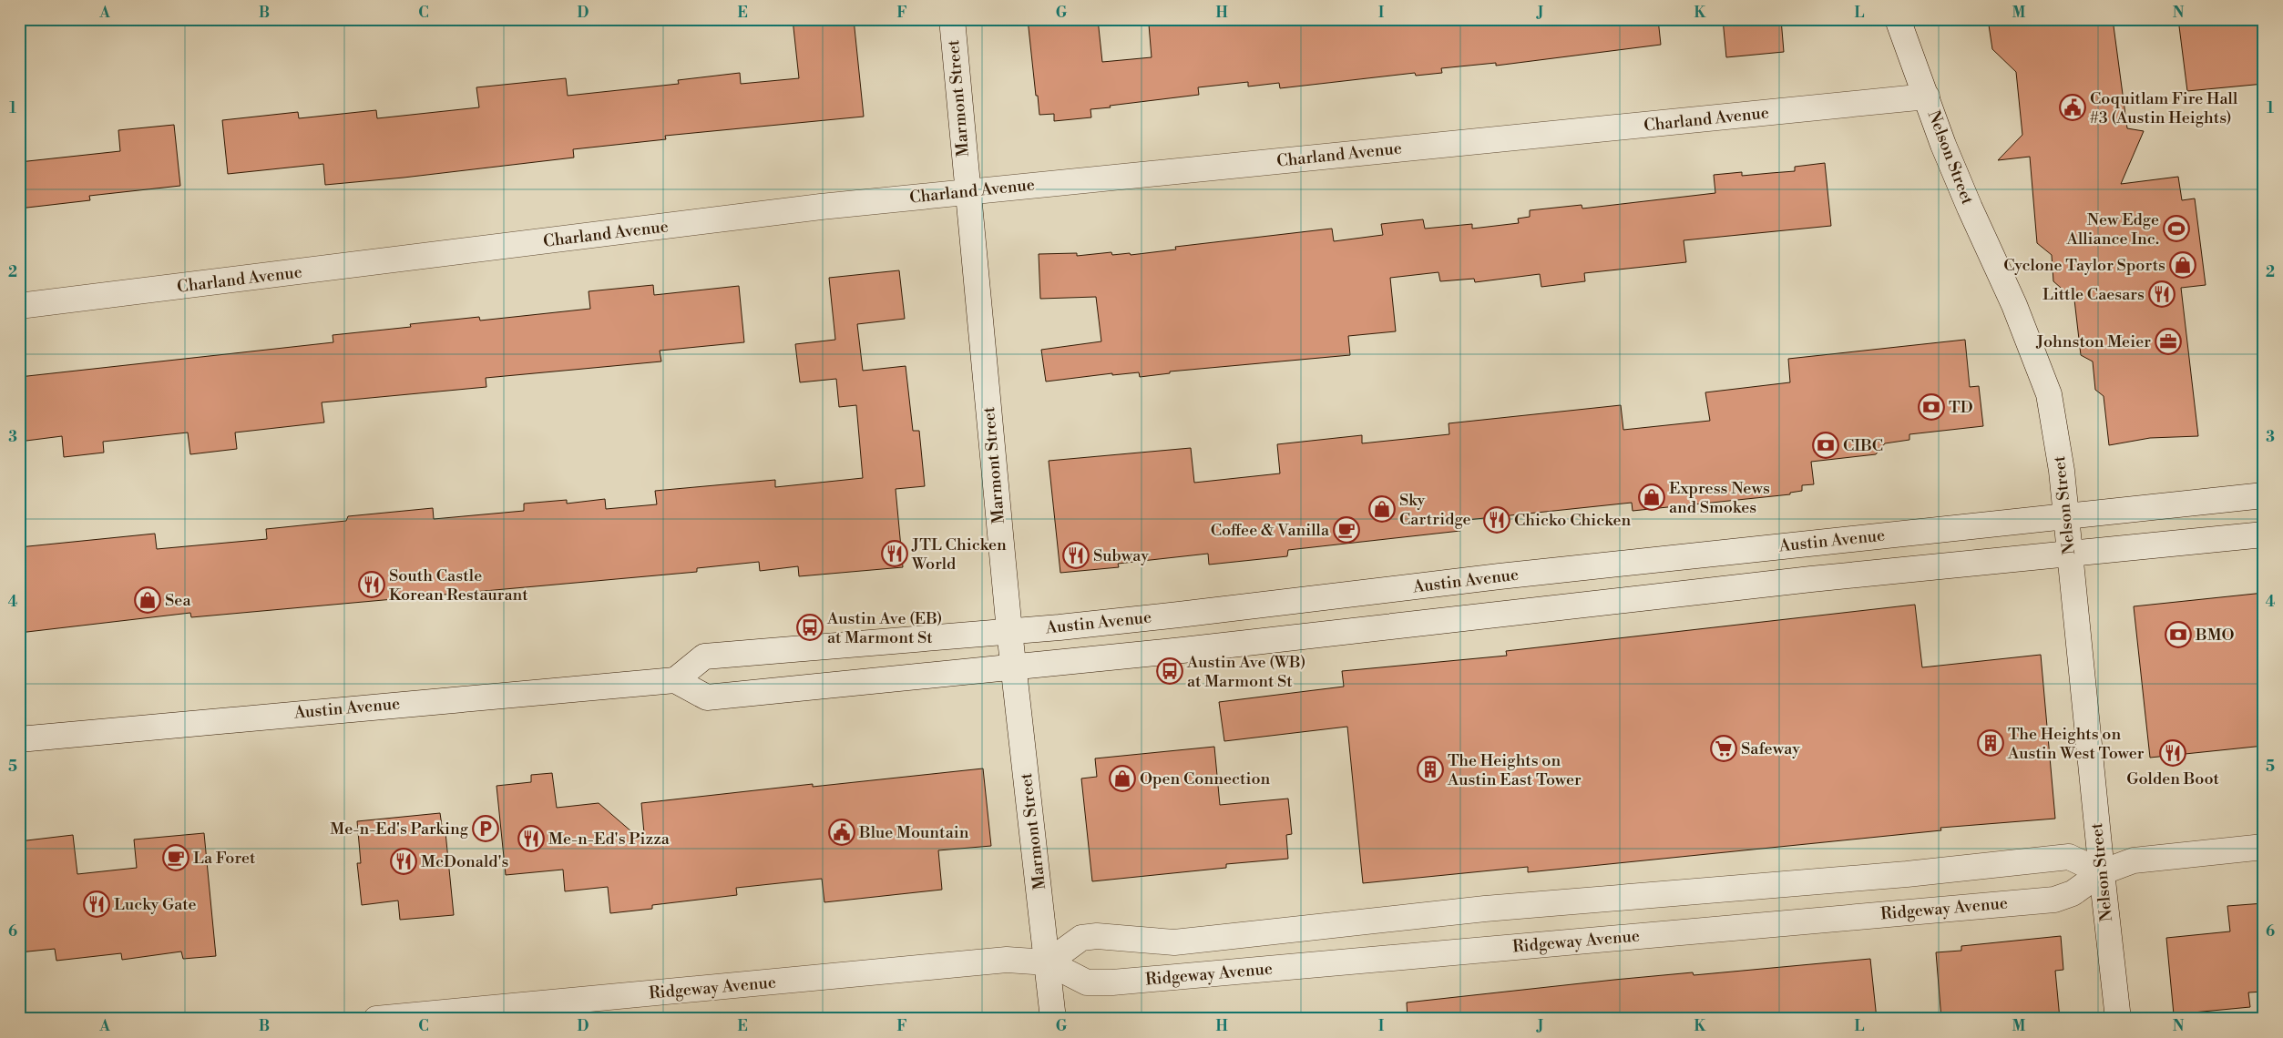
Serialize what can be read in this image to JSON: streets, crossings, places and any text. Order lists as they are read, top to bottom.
{
  "streets": {
    "street": [
      "Marmont Street",
      "Charland Avenue",
      "Nelson Street",
      "Austin Avenue",
      "Ridgeway Avenue"
    ]
  },
  "crossings": [
    ["Marmont Street", "Charland Avenue"],
    ["Marmont Street", "Austin Avenue"],
    ["Marmont Street", "Ridgeway Avenue"],
    ["Charland Avenue", "Nelson Street"],
    ["Nelson Street", "Austin Avenue"],
    ["Nelson Street", "Ridgeway Avenue"]
  ],
  "places": {
    "public building": ["Coquitlam Fire Hall #3 (Austin Heights)", "Blue Mountain"],
    "sports": ["New Edge Alliance Inc."],
    "shop": [
      "Cyclone Taylor Sports",
      "Express News and Smokes",
      "Sky Cartridge",
      "Sea",
      "Open Connection"
    ],
    "restaurant": [
      "Little Caesars",
      "Chicko Chicken",
      "JTL Chicken World",
      "Subway",
      "South Castle Korean Restaurant",
      "Golden Boot",
      "Me-n-Ed's Pizza",
      "McDonald's",
      "Lucky Gate"
    ],
    "office": ["Johnston Meier"],
    "bank": ["TD", "CIBC", "BMO"],
    "cafe": ["Coffee & Vanilla", "La Foret"],
    "bus stop": ["Austin Ave (EB) at Marmont St", "Austin Ave (WB) at Marmont St"],
    "building": ["The Heights on Austin West Tower", "The Heights on Austin East Tower"],
    "supermarket": ["Safeway"],
    "parking": ["Me-n-Ed's Parking"]
  },
  "grid": {
    "columns": [
      "A",
      "B",
      "C",
      "D",
      "E",
      "F",
      "G",
      "H",
      "I",
      "J",
      "K",
      "L",
      "M",
      "N"
    ],
    "rows": [
      "1",
      "2",
      "3",
      "4",
      "5",
      "6"
    ]
  }
}
